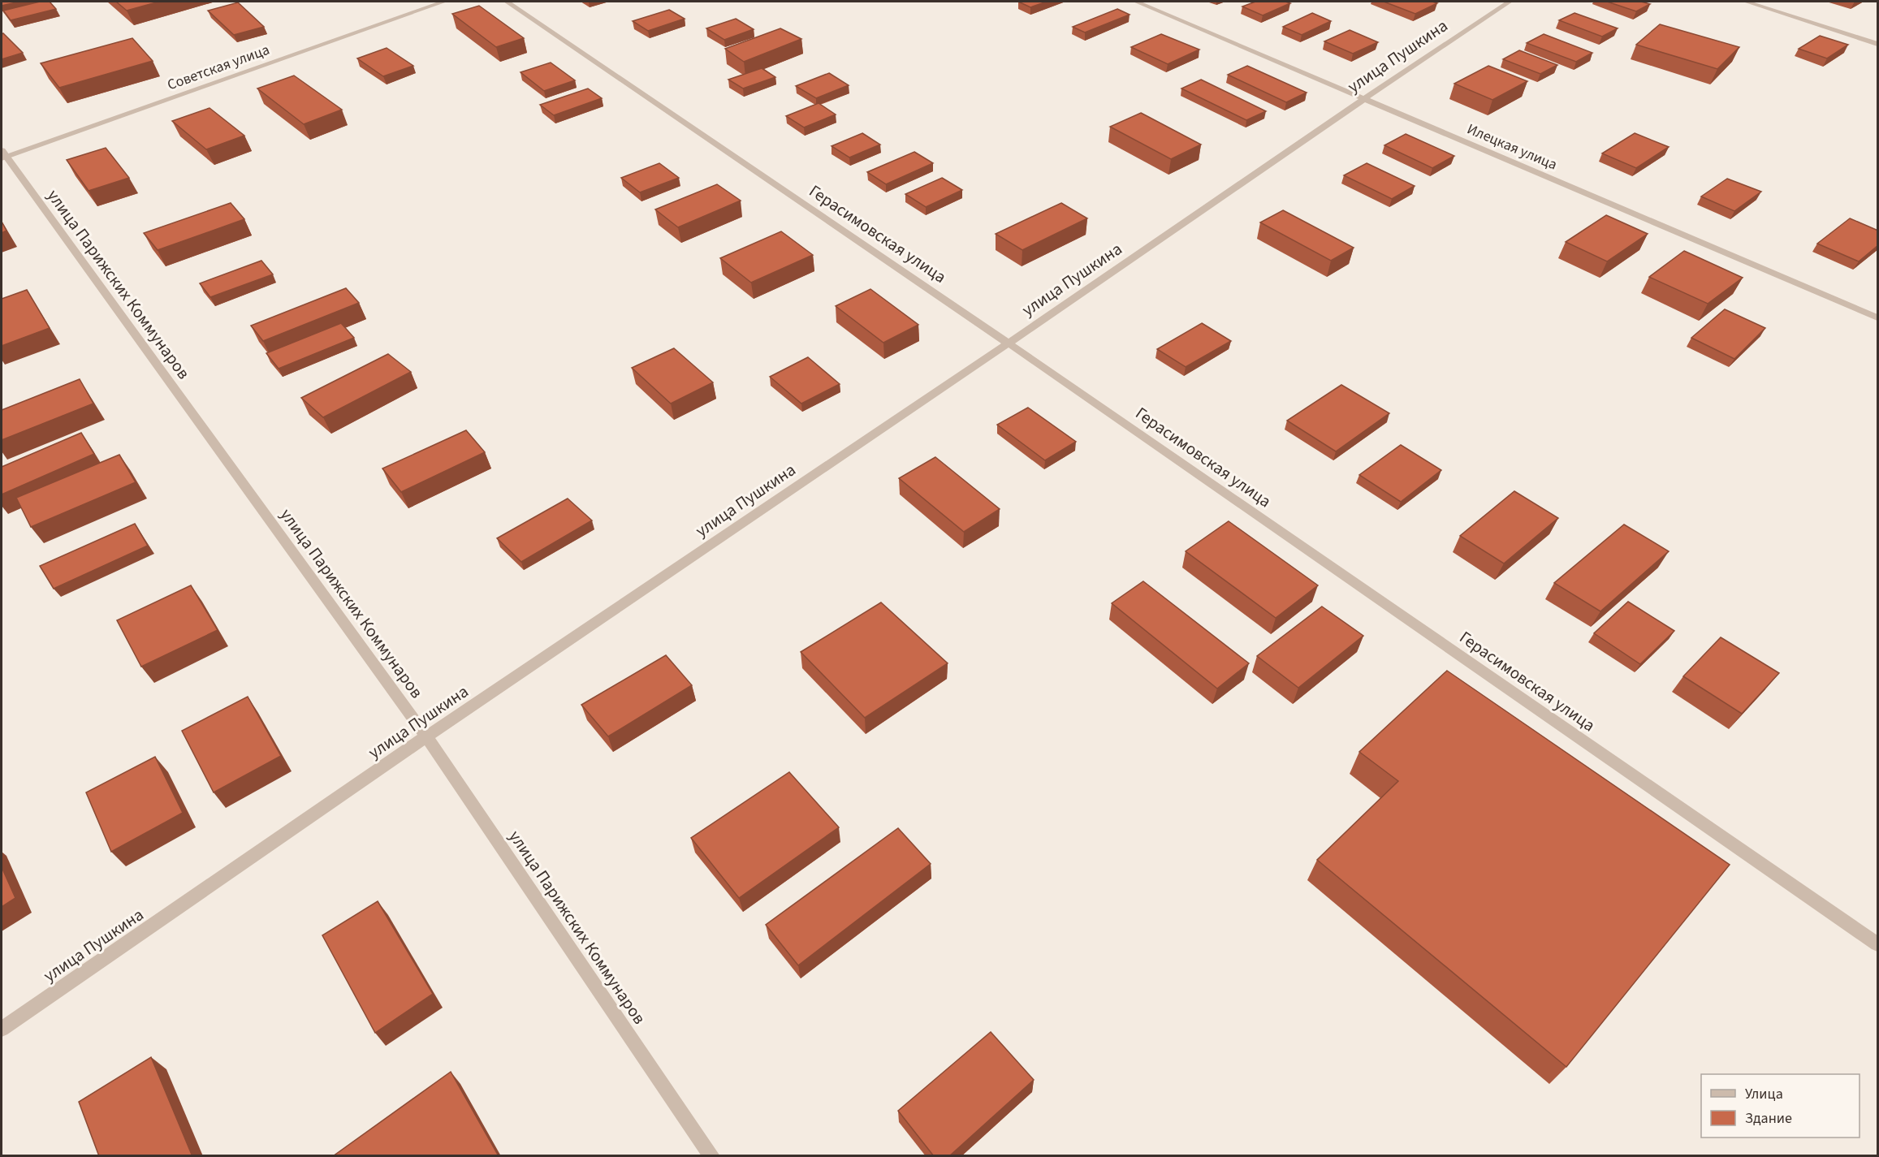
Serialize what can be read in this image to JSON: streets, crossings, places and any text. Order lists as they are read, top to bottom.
{
  "streets": {
    "street": [
      "улица Пушкина",
      "Советская улица",
      "Илецкая улица",
      "Герасимовская улица",
      "улица Парижских Коммунаров"
    ]
  },
  "crossings": [
    ["улица Пушкина", "Илецкая улица"],
    ["улица Пушкина", "Герасимовская улица"],
    ["улица Пушкина", "улица Парижских Коммунаров"],
    ["Советская улица", "улица Парижских Коммунаров"]
  ],
  "legend": ["Улица", "Здание"]
}
